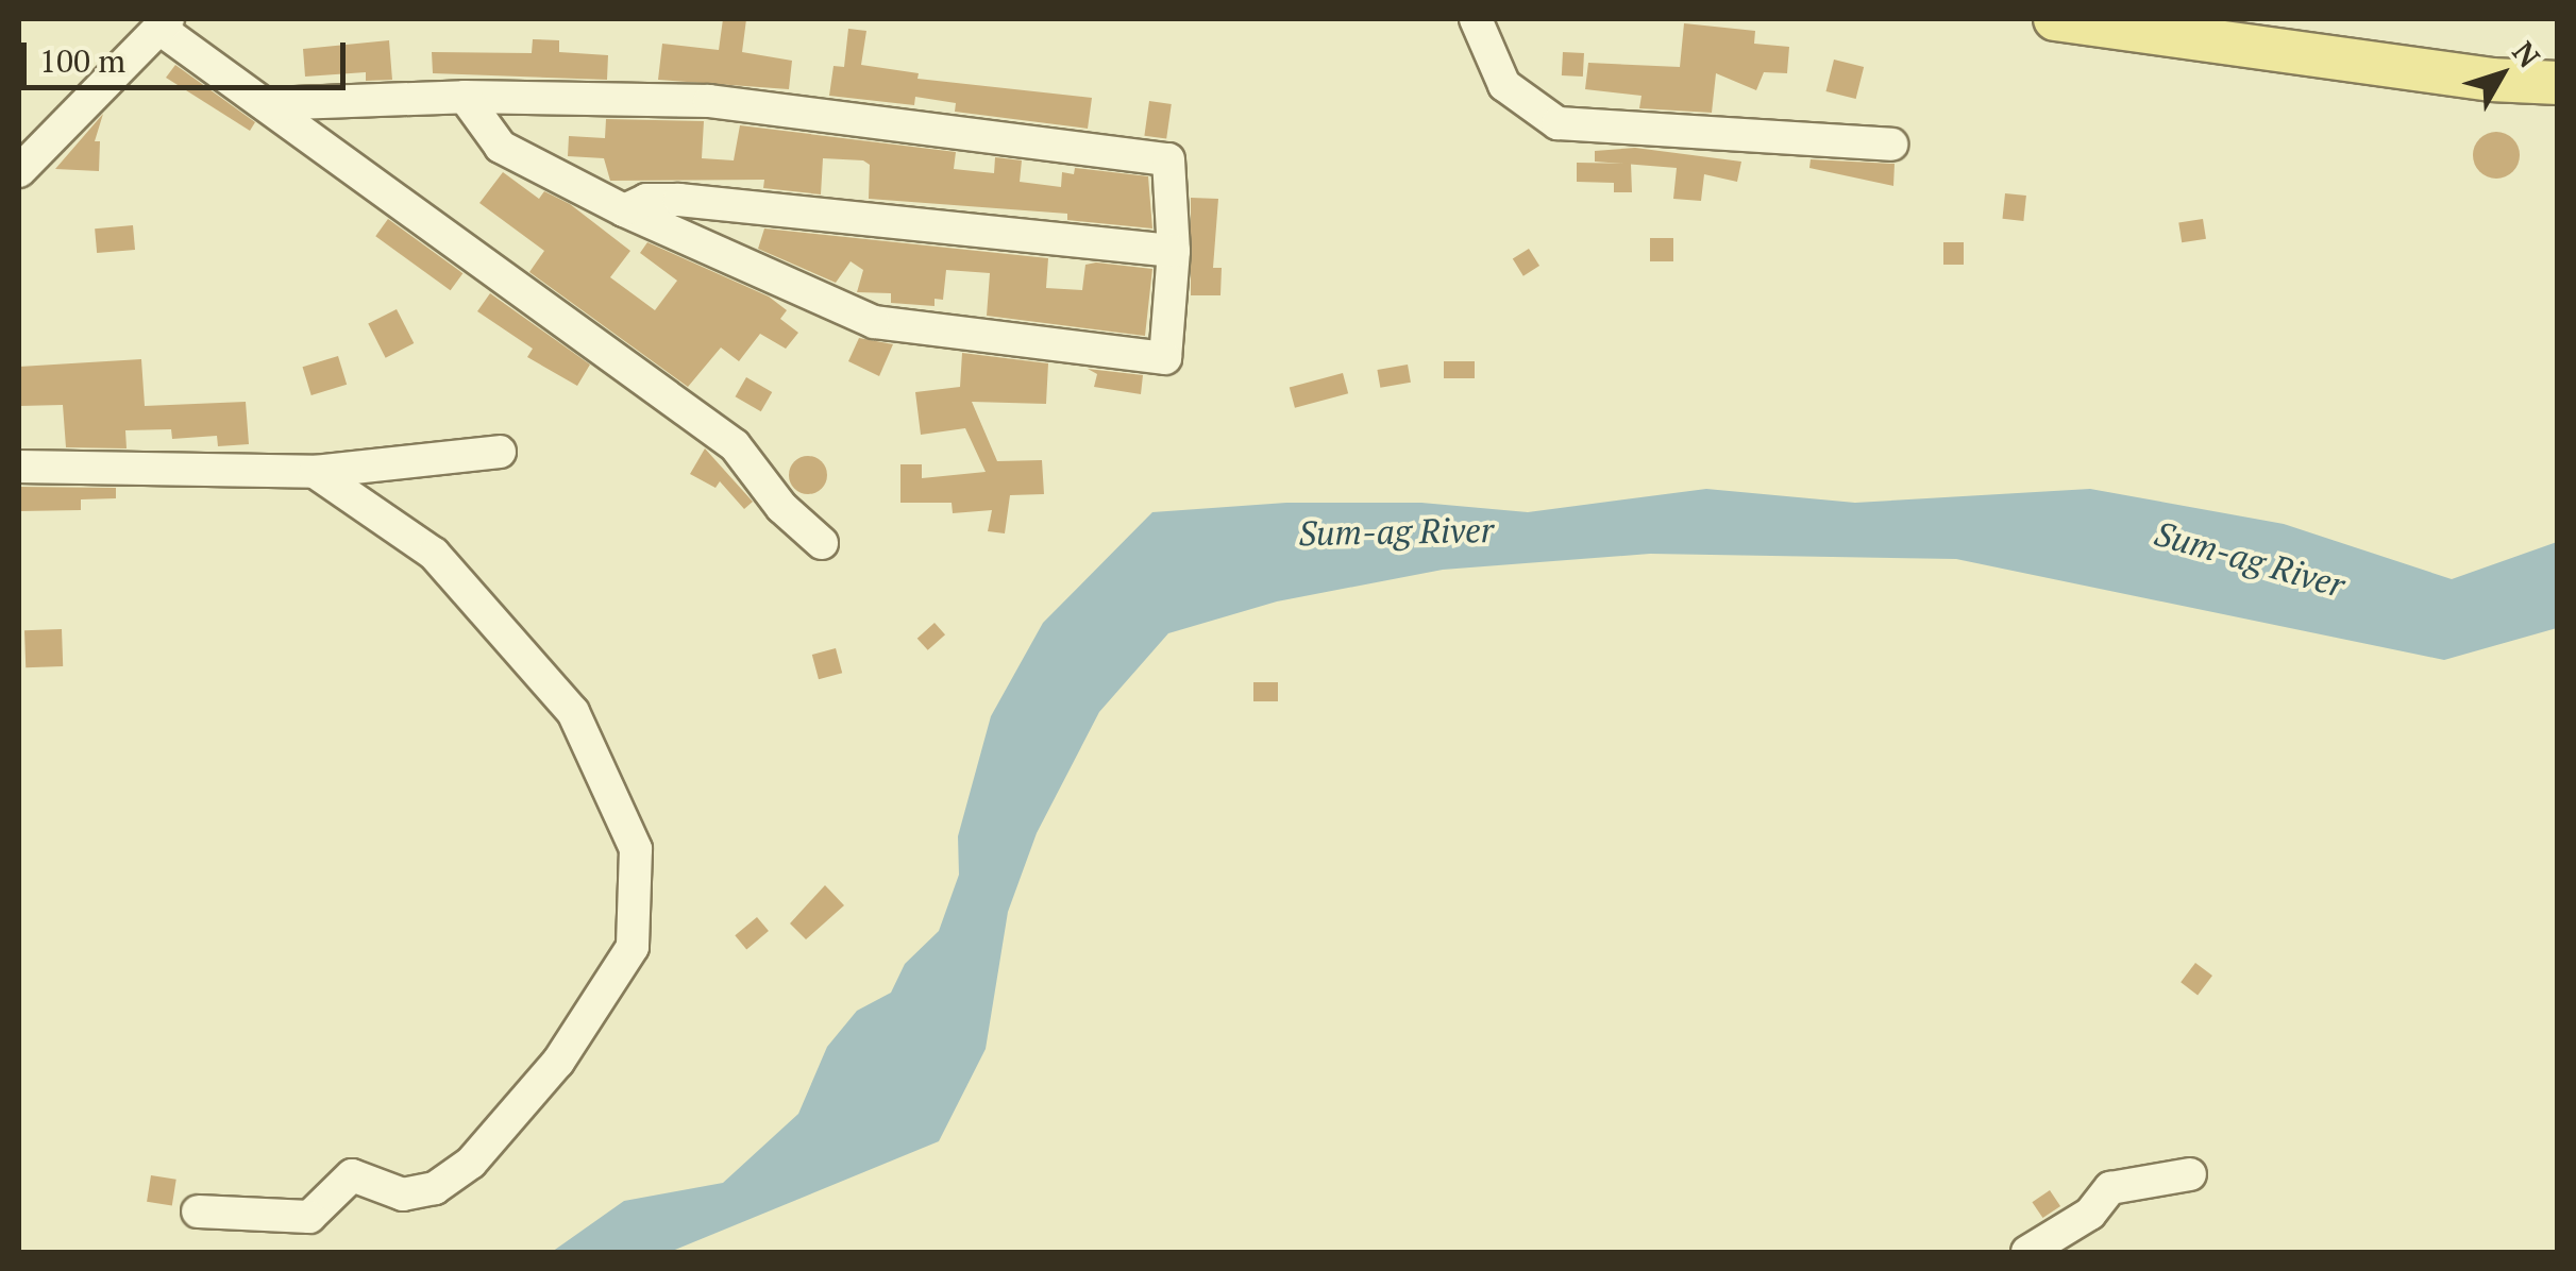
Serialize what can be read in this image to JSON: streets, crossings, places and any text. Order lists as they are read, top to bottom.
{
  "water": ["Sum-ag River"],
  "scale_bar": "100 m",
  "north": "top right"
}
